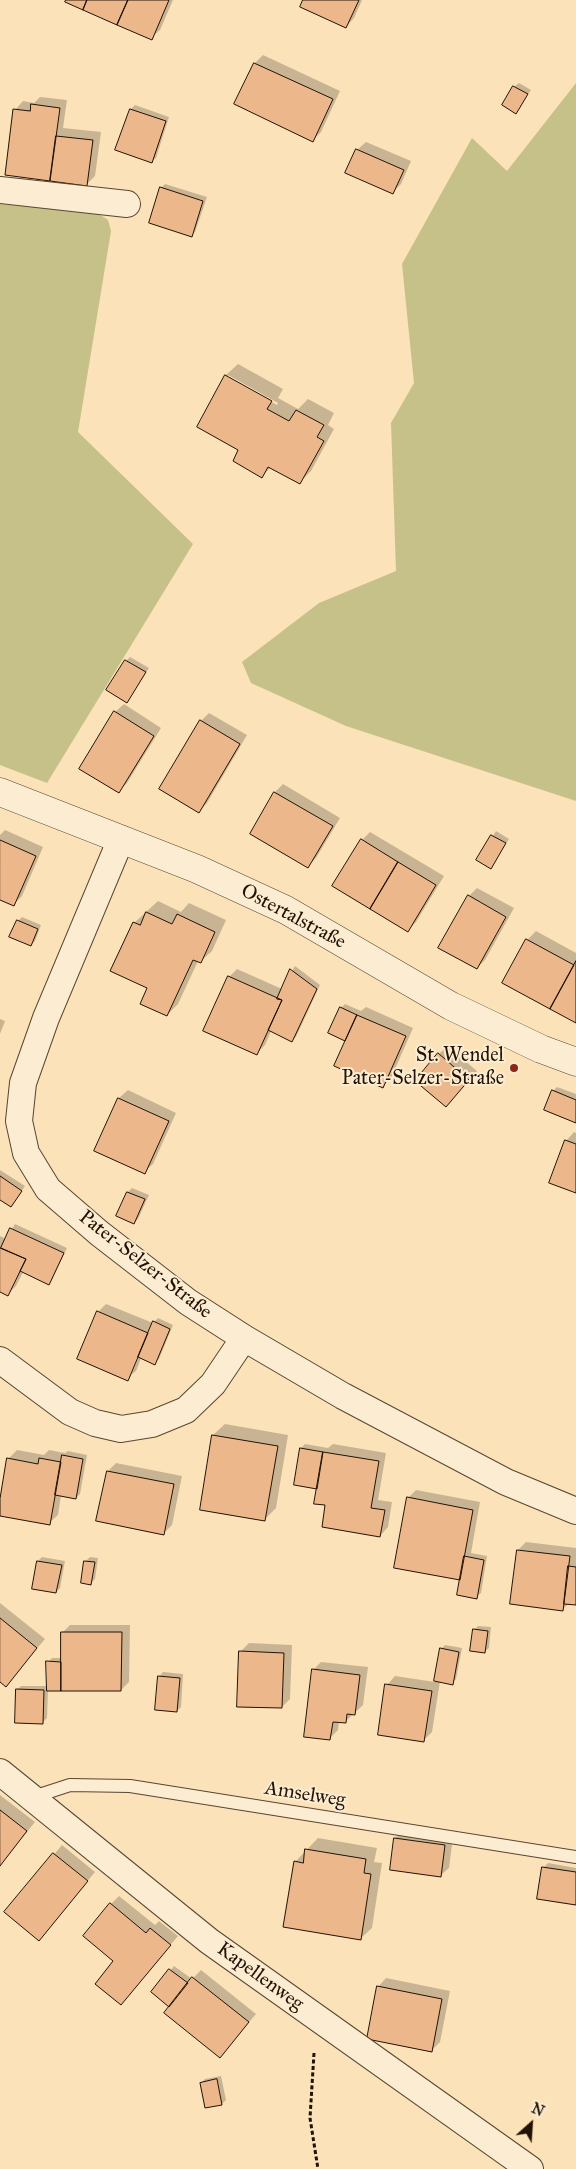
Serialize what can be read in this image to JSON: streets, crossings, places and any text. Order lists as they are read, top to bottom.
{
  "streets": {
    "street": ["Ostertalstraße", "Pater-Selzer-Straße", "Kapellenweg"],
    "lane": ["Amselweg"]
  },
  "crossings": [
    ["Ostertalstraße", "Pater-Selzer-Straße"],
    ["Amselweg", "Kapellenweg"]
  ],
  "places": ["St. Wendel Pater-Selzer-Straße"],
  "north": "top right"
}
